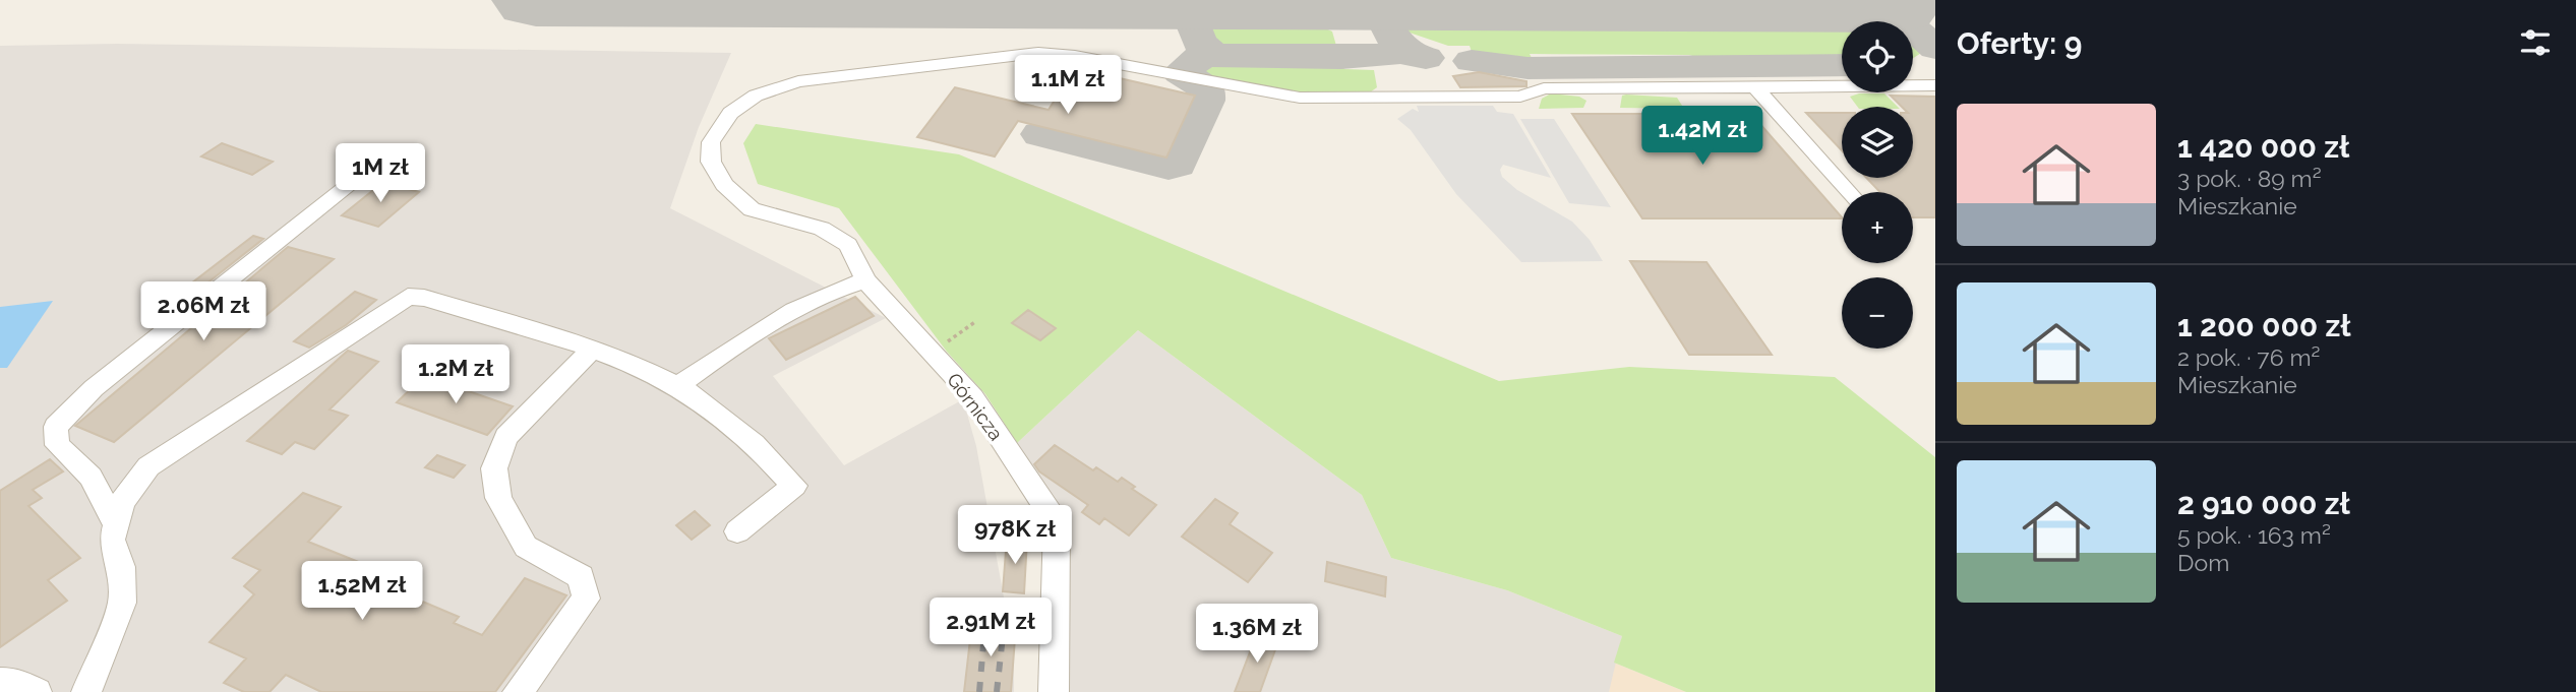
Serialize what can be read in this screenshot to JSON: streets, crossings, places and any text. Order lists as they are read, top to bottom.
{
  "streets": {
    "lane": ["Górnicza"]
  },
  "page": {
    "heading": "Oferty: 9",
    "map_buttons": ["+", "−"],
    "price": [
      "1.1M zł",
      "1.42M zł",
      "1M zł",
      "2.06M zł",
      "1.2M zł",
      "978K zł",
      "1.52M zł",
      "2.91M zł",
      "1.36M zł"
    ],
    "list": [
      {
        "name": "1 420 000 zł",
        "note": "3 pok. · 89 m² · Mieszkanie"
      },
      {
        "name": "1 200 000 zł",
        "note": "2 pok. · 76 m² · Mieszkanie"
      },
      {
        "name": "2 910 000 zł",
        "note": "5 pok. · 163 m² · Dom"
      }
    ]
  }
}
